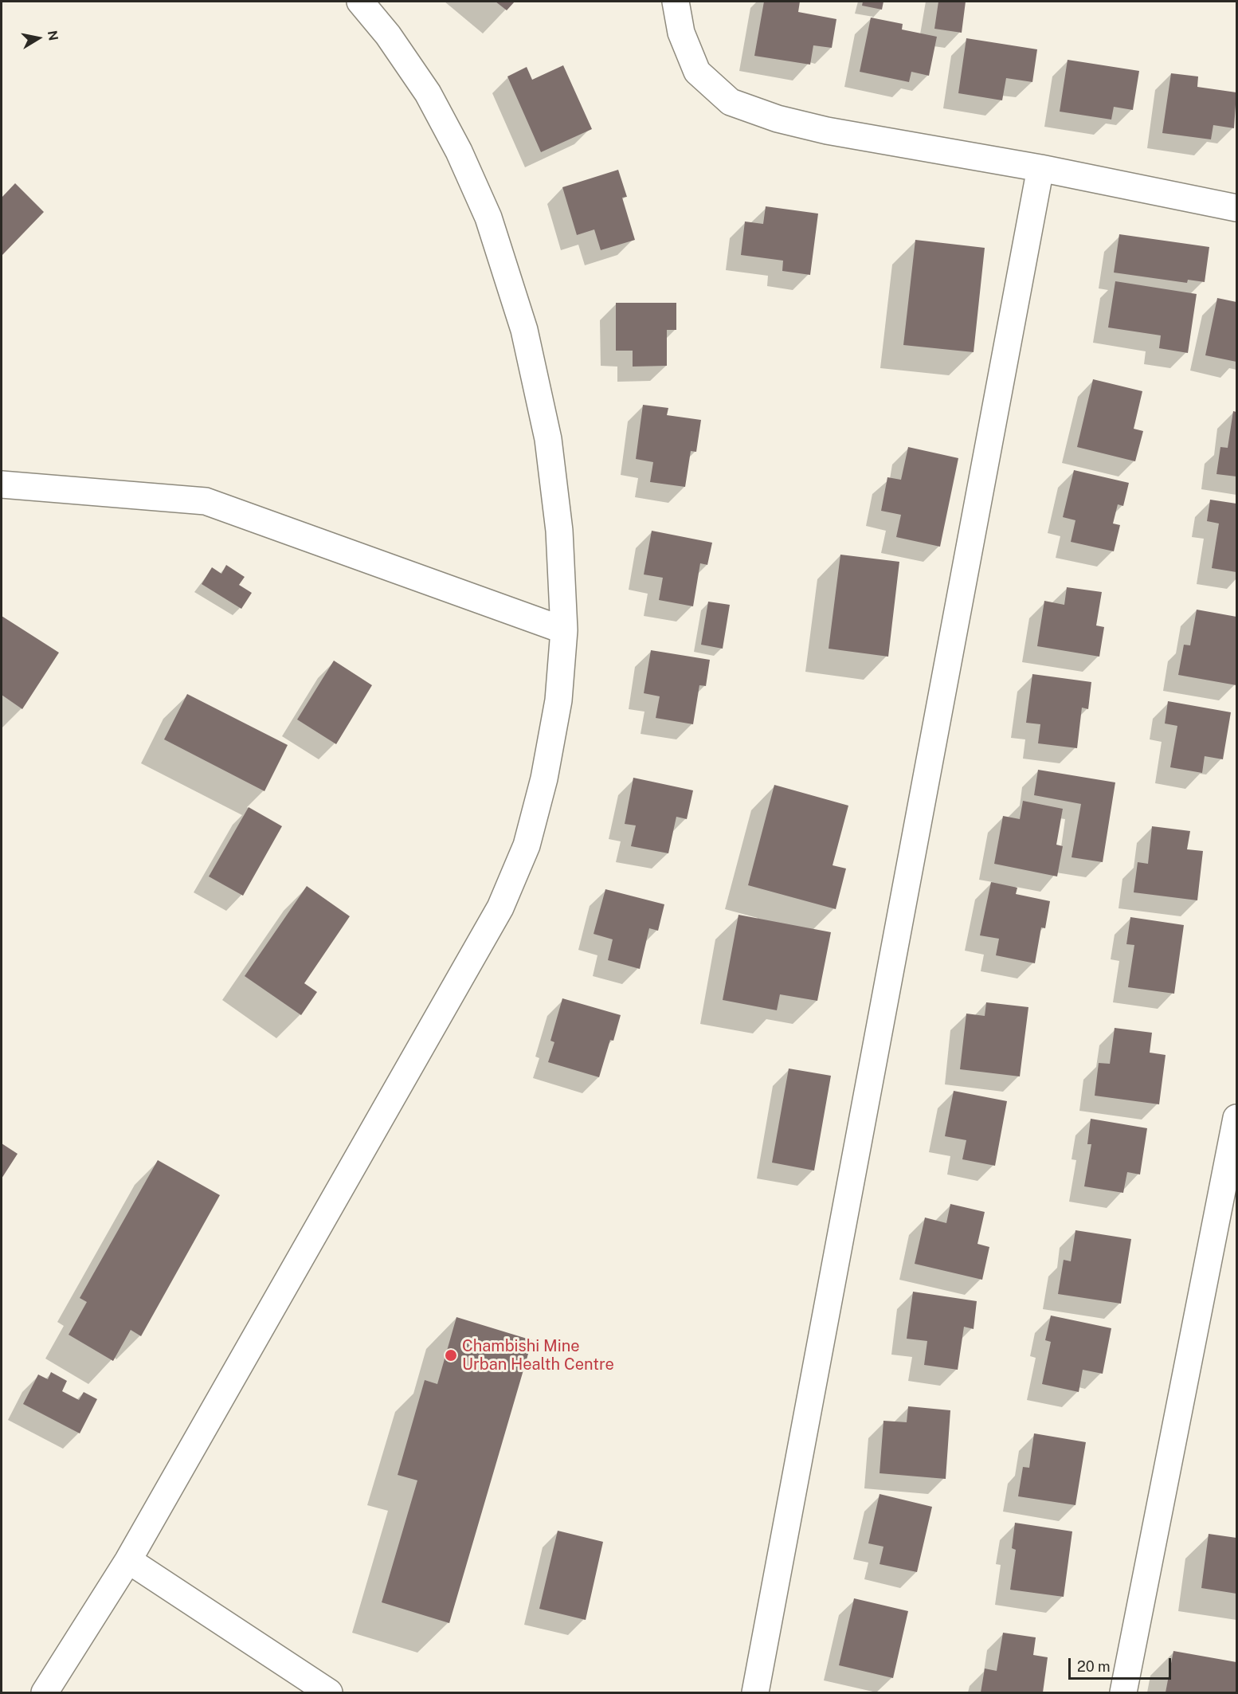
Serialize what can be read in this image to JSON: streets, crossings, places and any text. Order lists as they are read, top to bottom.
{
  "places": ["Chambishi Mine Urban Health Centre"],
  "scale_bar": "20 m",
  "north": "right"
}
